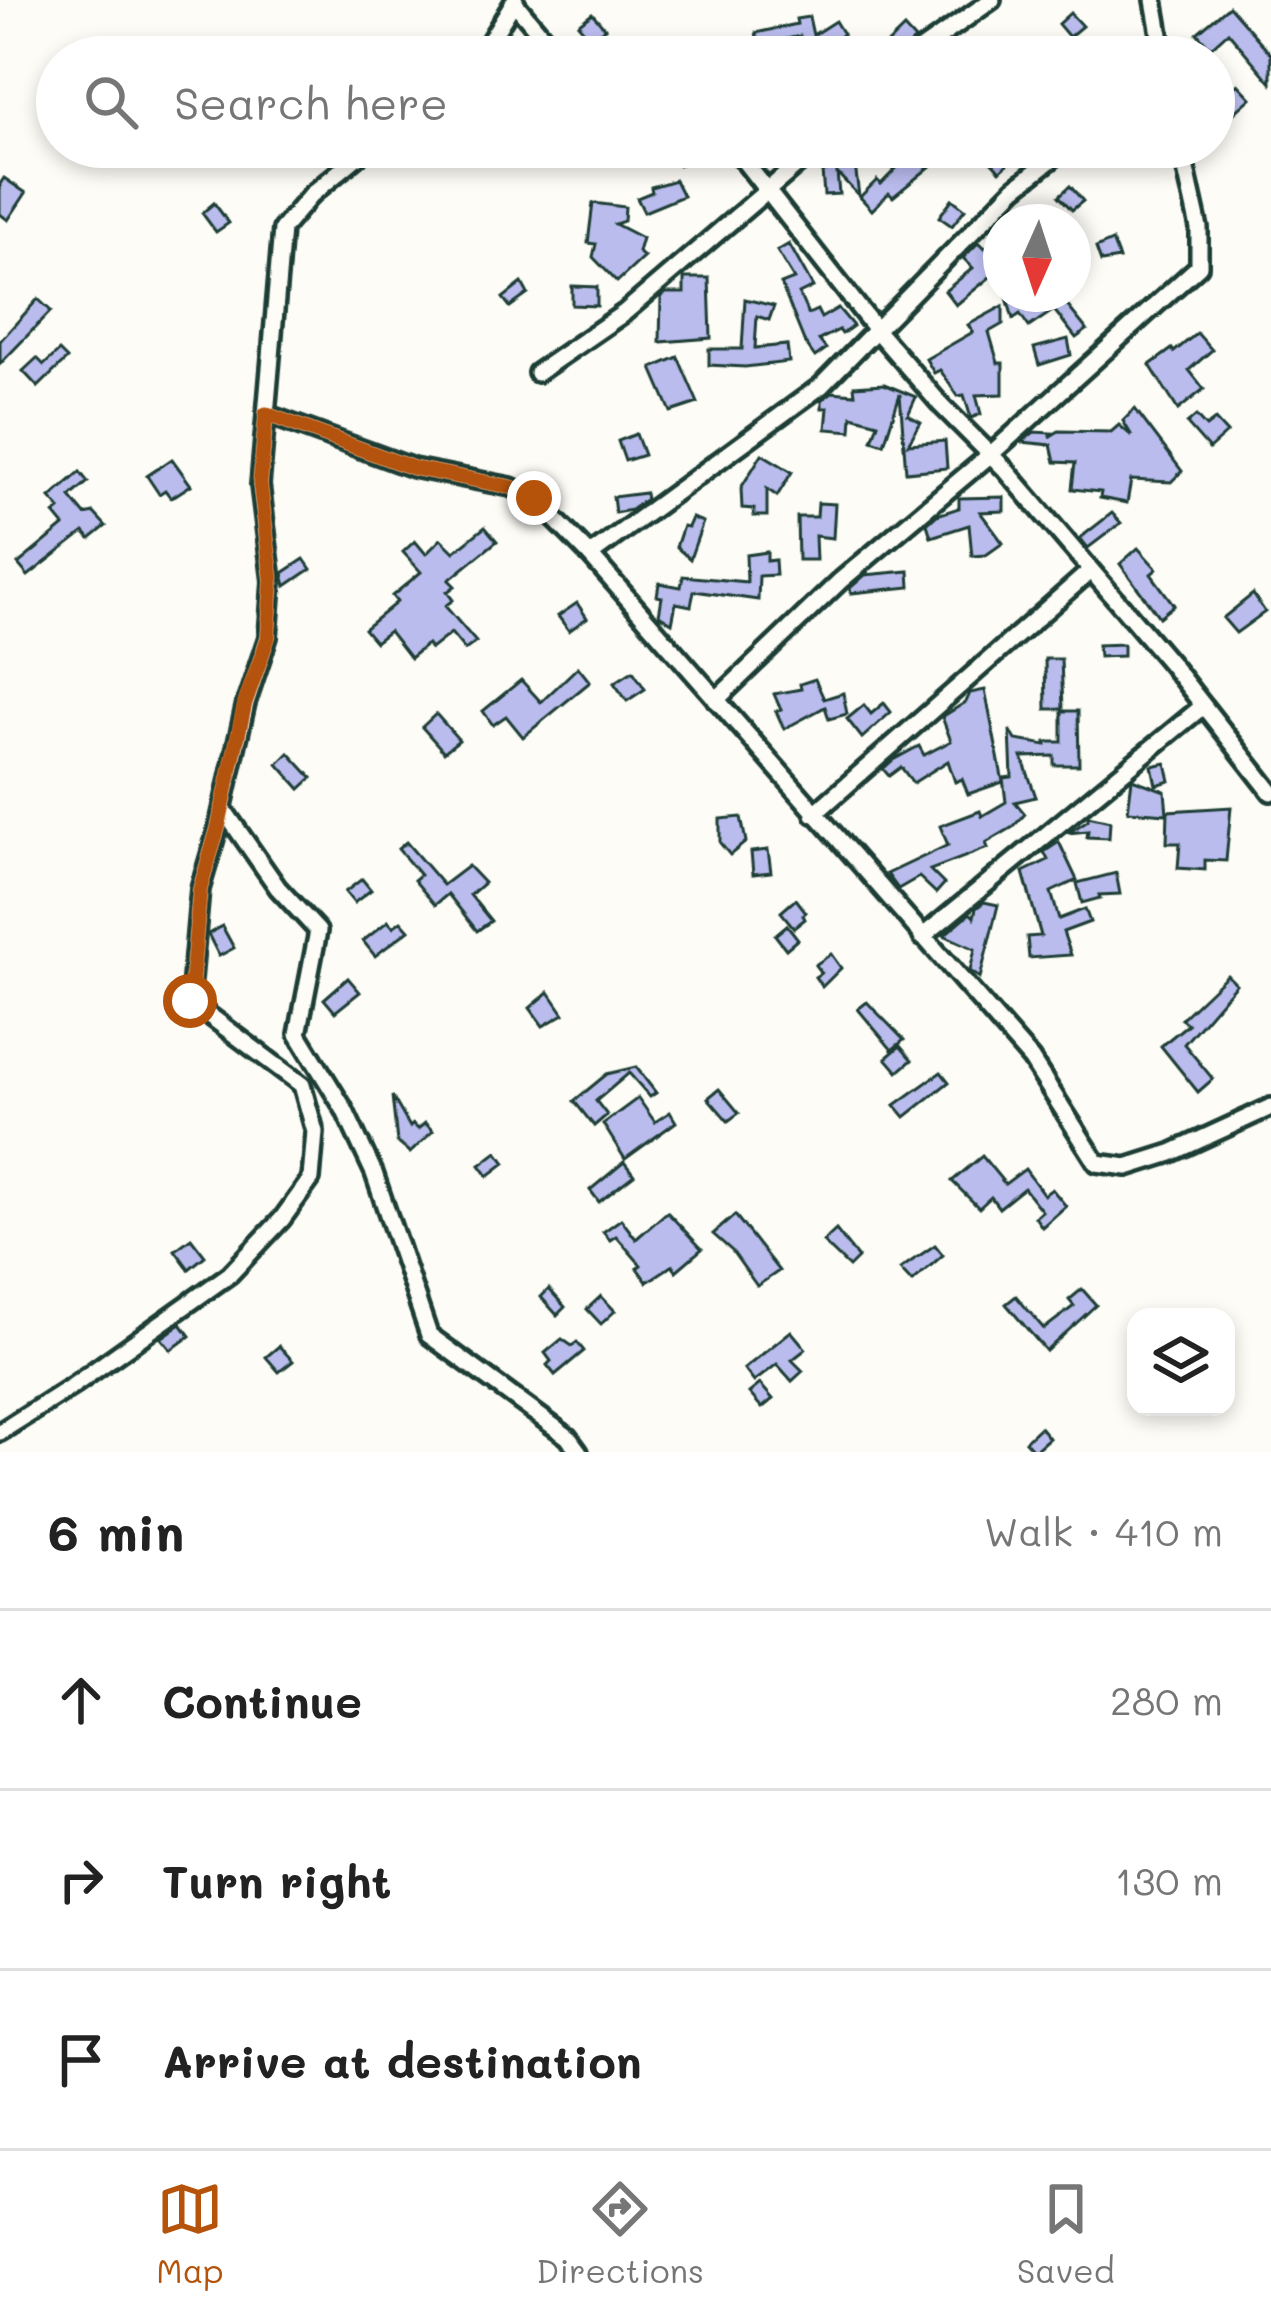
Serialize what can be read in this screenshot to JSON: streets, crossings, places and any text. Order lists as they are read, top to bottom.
{
  "north": "bottom",
  "page": {
    "search": "Search here",
    "heading": ["6 min", "Walk · 410 m"],
    "list": [
      ["Continue", "280 m"],
      ["Turn right", "130 m"],
      "Arrive at destination"
    ],
    "nav": ["Map", "Directions", "Saved"]
  }
}
